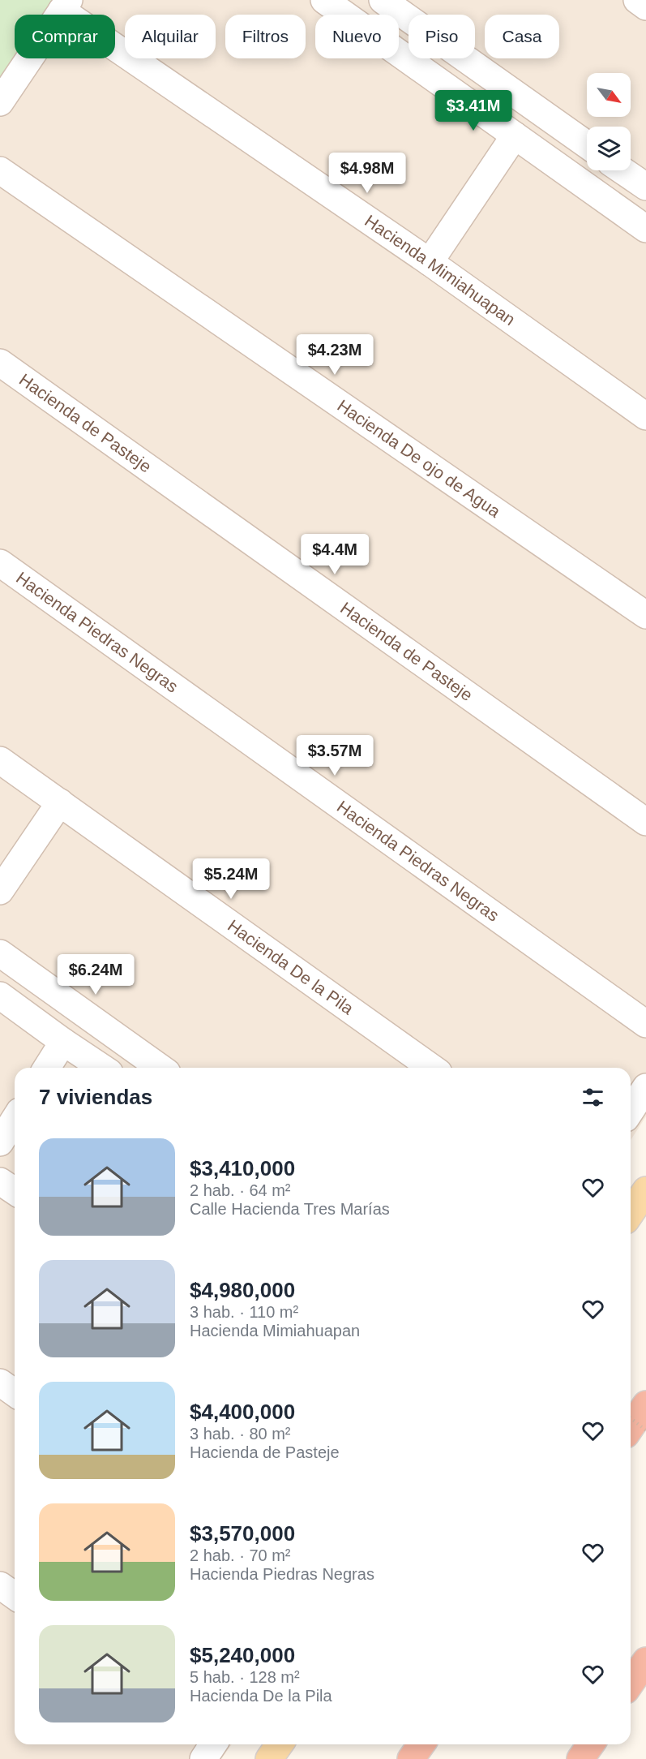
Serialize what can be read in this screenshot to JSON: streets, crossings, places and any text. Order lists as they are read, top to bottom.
{
  "streets": {
    "street": [
      "Hacienda Mimiahuapan",
      "Hacienda de Pasteje",
      "Hacienda De ojo de Agua",
      "Hacienda Piedras Negras",
      "Hacienda De la Pila"
    ]
  },
  "north": "bottom right",
  "page": {
    "chip": [
      "Comprar",
      "Alquilar",
      "Filtros",
      "Nuevo",
      "Piso",
      "Casa"
    ],
    "price": [
      "$3.41M",
      "$4.98M",
      "$4.23M",
      "$4.4M",
      "$3.57M",
      "$5.24M",
      "$6.24M"
    ],
    "heading": "7 viviendas",
    "list": [
      {
        "name": "$3,410,000",
        "note": "2 hab. · 64 m² · Calle Hacienda Tres Marías"
      },
      {
        "name": "$4,980,000",
        "note": "3 hab. · 110 m² · Hacienda Mimiahuapan"
      },
      {
        "name": "$4,400,000",
        "note": "3 hab. · 80 m² · Hacienda de Pasteje"
      },
      {
        "name": "$3,570,000",
        "note": "2 hab. · 70 m² · Hacienda Piedras Negras"
      },
      {
        "name": "$5,240,000",
        "note": "5 hab. · 128 m² · Hacienda De la Pila"
      }
    ]
  }
}
